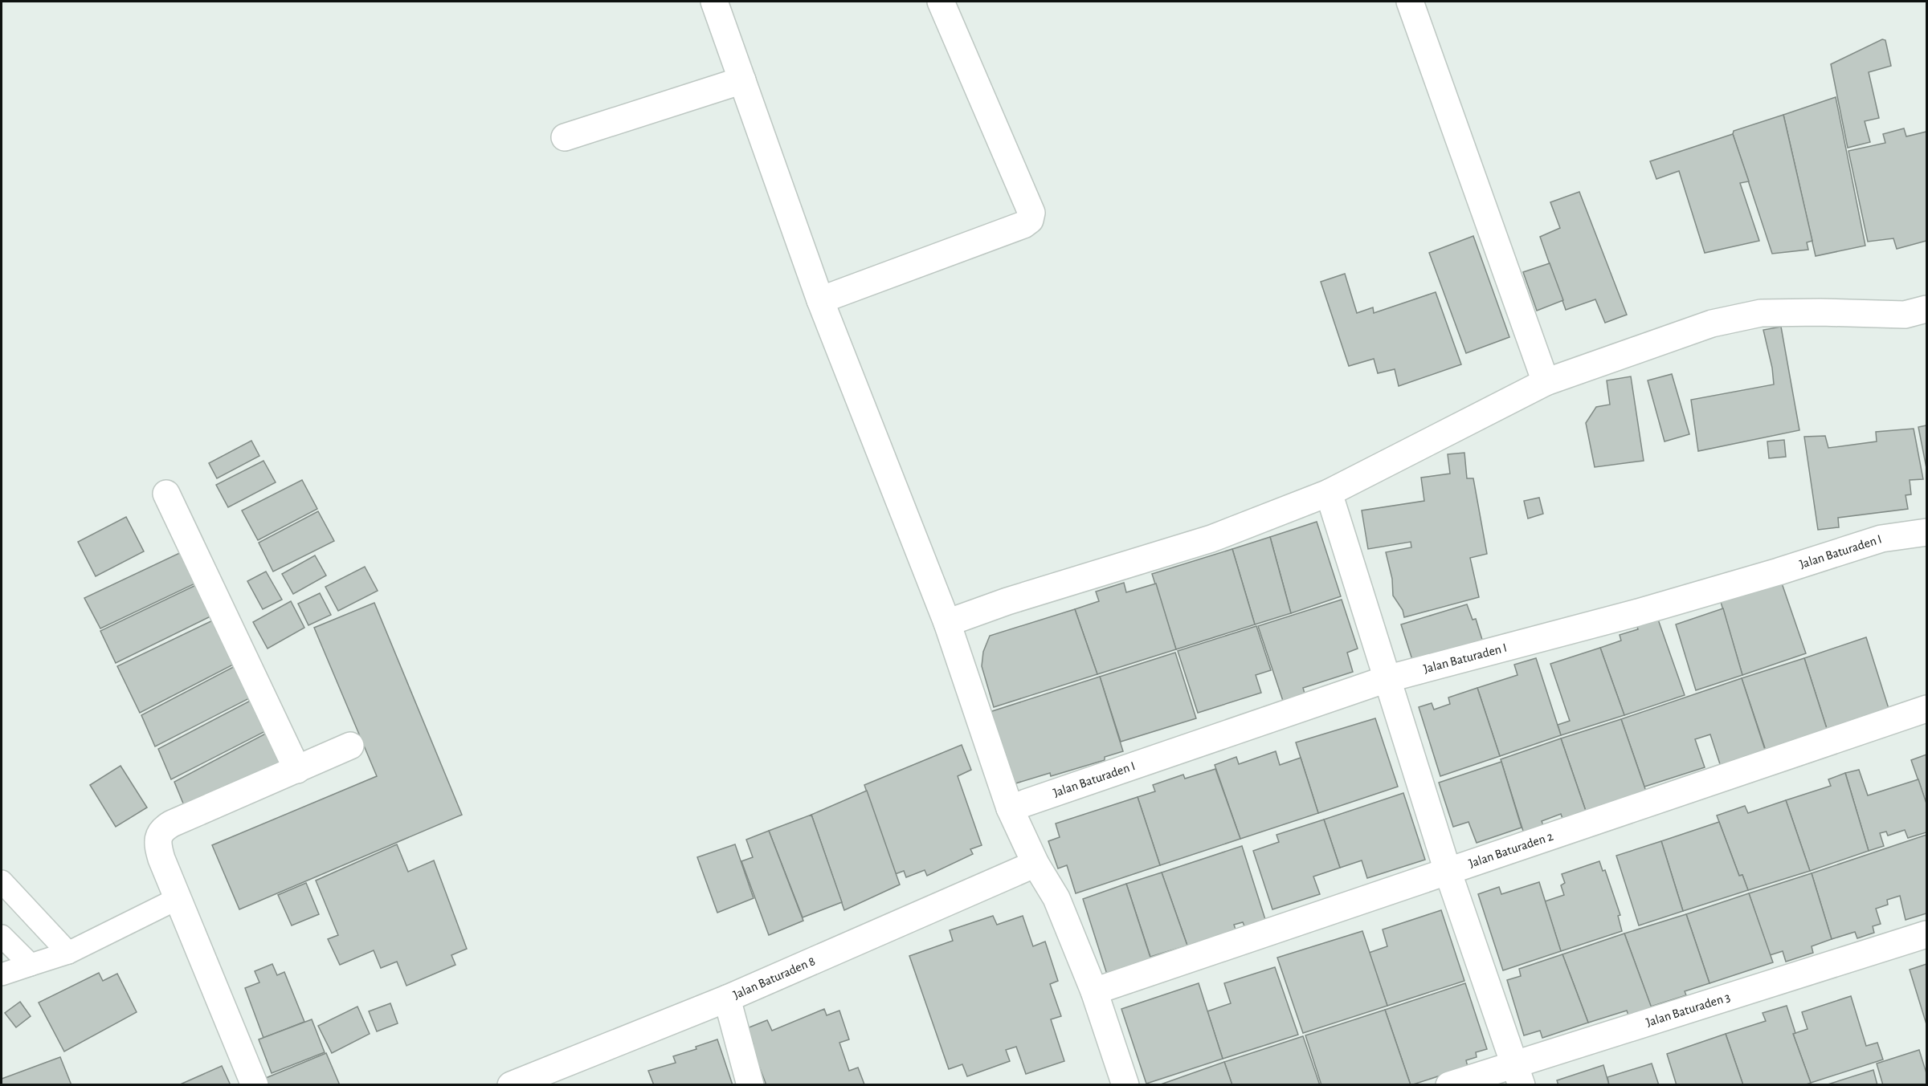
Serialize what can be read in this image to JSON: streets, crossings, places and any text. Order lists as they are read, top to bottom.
{
  "streets": {
    "street": [
      "Jalan Baturaden I",
      "Jalan Baturaden 2",
      "Jalan Baturaden 8",
      "Jalan Baturaden 3"
    ]
  }
}
